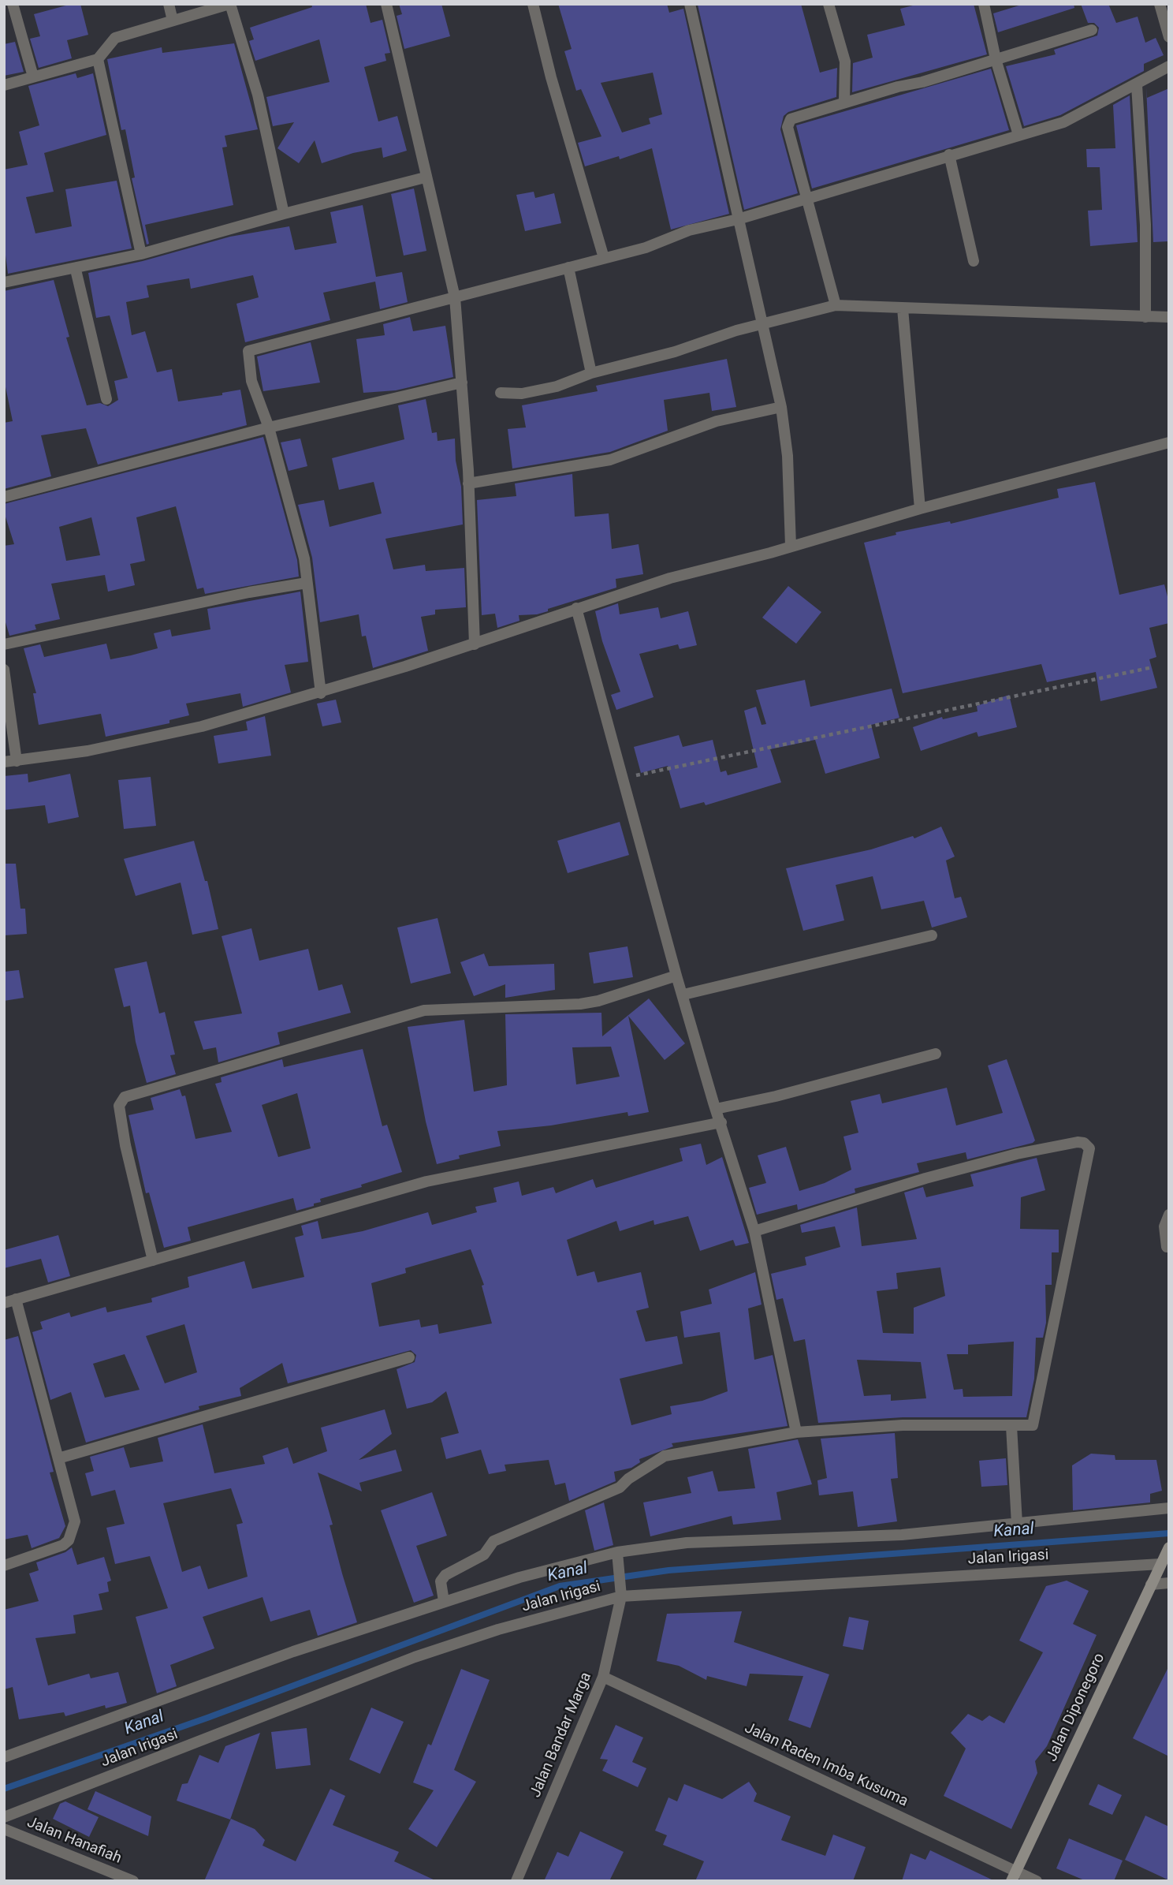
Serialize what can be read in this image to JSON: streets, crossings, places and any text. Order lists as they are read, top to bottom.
{
  "streets": {
    "street": [
      "Jalan Irigasi",
      "Jalan Diponegoro",
      "Jalan Bandar Marga",
      "Jalan Raden Imba Kusuma",
      "Jalan Hanafiah"
    ]
  },
  "crossings": [
    ["Jalan Irigasi", "Jalan Diponegoro"],
    ["Jalan Irigasi", "Jalan Bandar Marga"],
    ["Jalan Diponegoro", "Jalan Raden Imba Kusuma"],
    ["Jalan Bandar Marga", "Jalan Raden Imba Kusuma"]
  ],
  "water": ["Kanal"]
}
